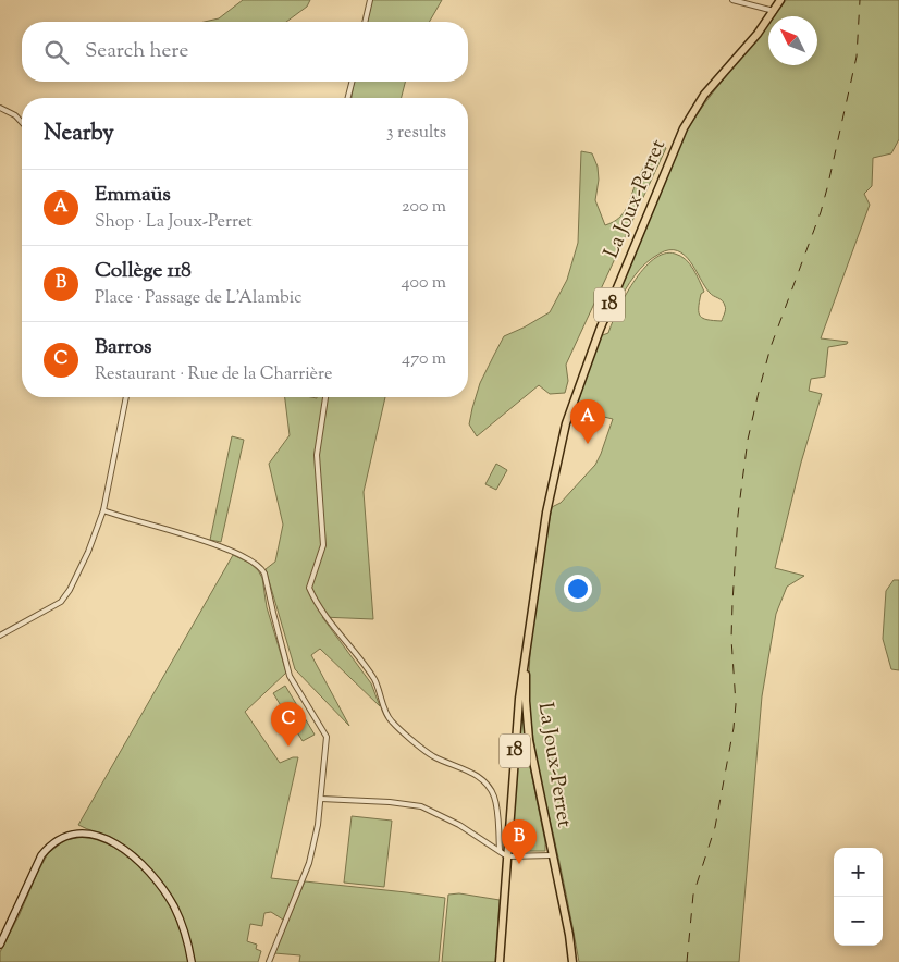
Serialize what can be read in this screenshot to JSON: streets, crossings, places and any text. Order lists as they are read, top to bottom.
{
  "streets": {
    "main road": ["La Joux-Perret", "18"]
  },
  "crossings": [
    ["La Joux-Perret", "18"]
  ],
  "north": "top left",
  "page": {
    "search": "Search here",
    "heading": ["Nearby", "3 results"],
    "list": [
      {
        "mark": "A",
        "name": "Emmaüs",
        "note": "Shop · La Joux-Perret",
        "value": "200 m"
      },
      {
        "mark": "B",
        "name": "Collège 118",
        "note": "Place · Passage de L'Alambic",
        "value": "400 m"
      },
      {
        "mark": "C",
        "name": "Barros",
        "note": "Restaurant · Rue de la Charrière",
        "value": "470 m"
      }
    ],
    "pins": ["A", "C", "B"],
    "map_buttons": ["+", "−"]
  }
}
